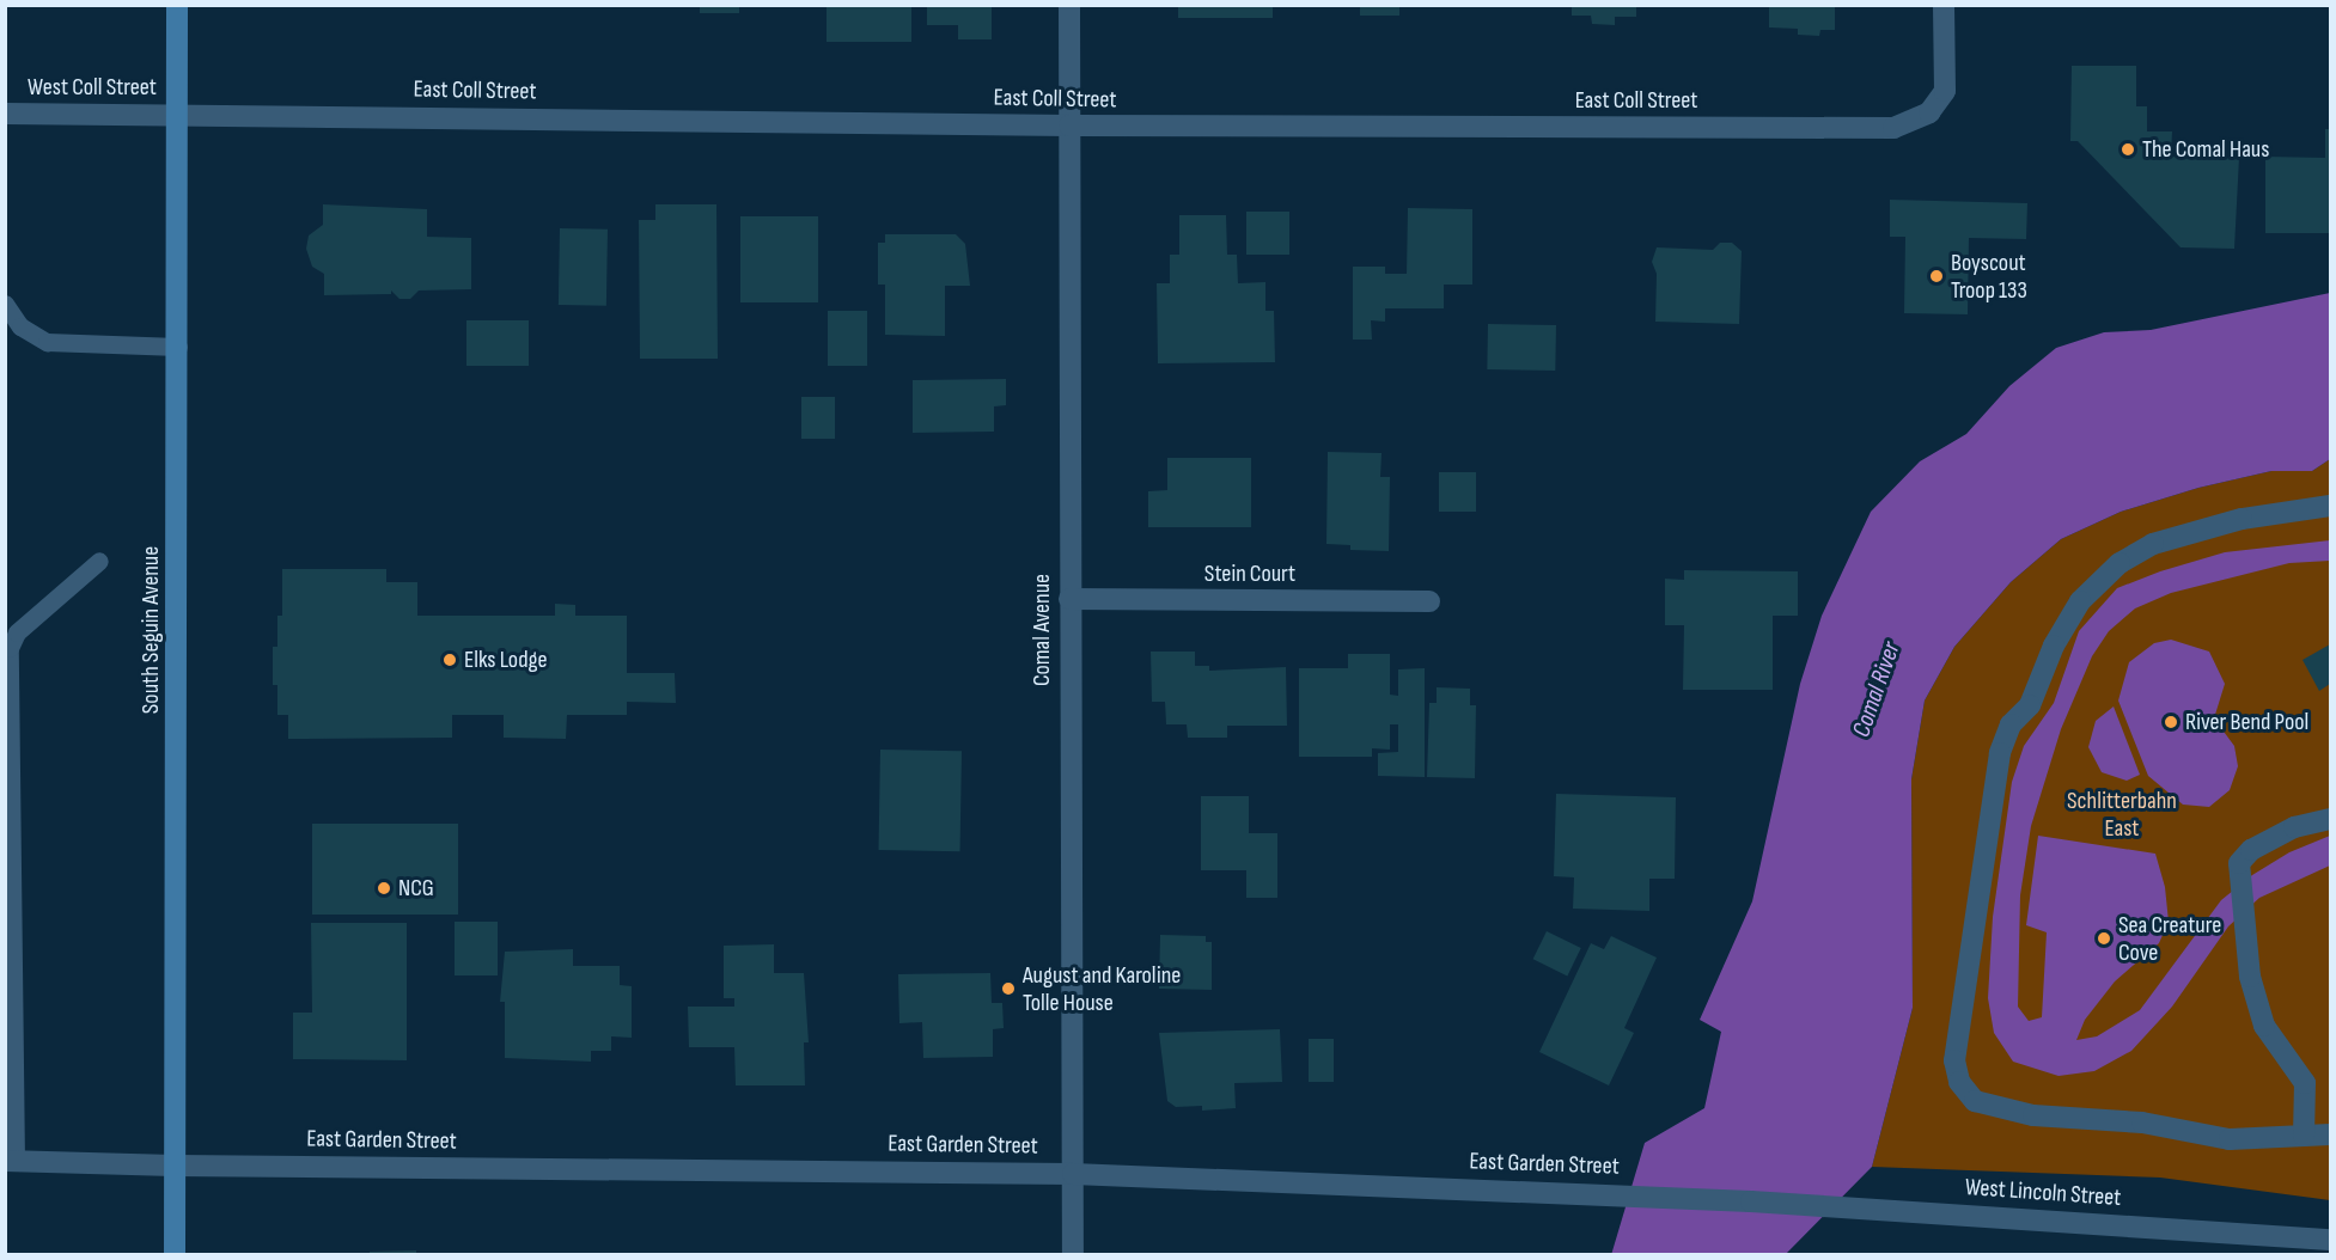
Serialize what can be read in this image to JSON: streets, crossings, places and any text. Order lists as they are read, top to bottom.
{
  "streets": {
    "main road": ["South Seguin Avenue"],
    "street": [
      "West Coll Street",
      "East Coll Street",
      "Stein Court",
      "Comal Avenue",
      "East Garden Street",
      "West Lincoln Street"
    ]
  },
  "crossings": [
    ["West Coll Street", "East Coll Street"],
    ["West Coll Street", "South Seguin Avenue"],
    ["East Coll Street", "South Seguin Avenue"],
    ["East Coll Street", "Comal Avenue"],
    ["Stein Court", "Comal Avenue"],
    ["South Seguin Avenue", "East Garden Street"],
    ["Comal Avenue", "East Garden Street"],
    ["East Garden Street", "West Lincoln Street"]
  ],
  "water": ["Comal River"],
  "parks": ["Schlitterbahn East"],
  "places": [
    "The Comal Haus",
    "Boyscout Troop 133",
    "Elks Lodge",
    "River Bend Pool",
    "NCG",
    "Sea Creature Cove",
    "August and Karoline Tolle House"
  ]
}
